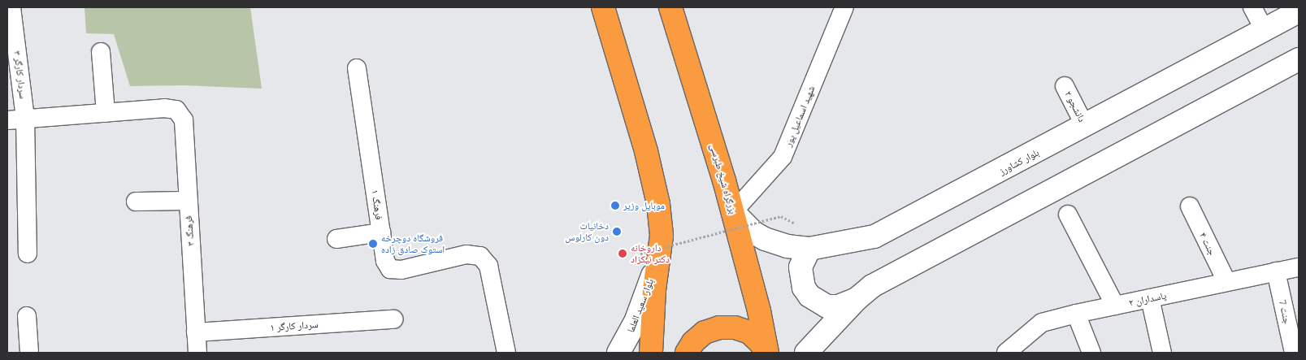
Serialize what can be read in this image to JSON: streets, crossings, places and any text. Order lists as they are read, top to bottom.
{
  "streets": {
    "highway": ["بزرگراه شیخ طبرسی"],
    "main road": ["بلوار کشاورز", "بلوار سعید العلما"],
    "street": [
      "سردار کارگر ۳",
      "دانشجو ۲",
      "شهید اسماعیل پور",
      "فرهنگ ۱",
      "فرهنگ ۳",
      "جنت ۴",
      "پاسداران ۲",
      "جنت 7",
      "سردار کارگر ۱"
    ]
  },
  "crossings": [
    ["دانشجو ۲", "بلوار کشاورز"],
    ["شهید اسماعیل پور", "بلوار کشاورز"],
    ["شهید اسماعیل پور", "بزرگراه شیخ طبرسی"],
    ["بلوار کشاورز", "بزرگراه شیخ طبرسی"],
    ["فرهنگ ۳", "سردار کارگر ۱"],
    ["جنت ۴", "پاسداران ۲"],
    ["پاسداران ۲", "جنت 7"]
  ],
  "places": [
    "موبایل وزیر",
    "دخانیات دون کارلوس",
    "فروشگاه دوچرخه استوک صادق زاده",
    "داروخانه دکتر نیکزاد"
  ]
}
